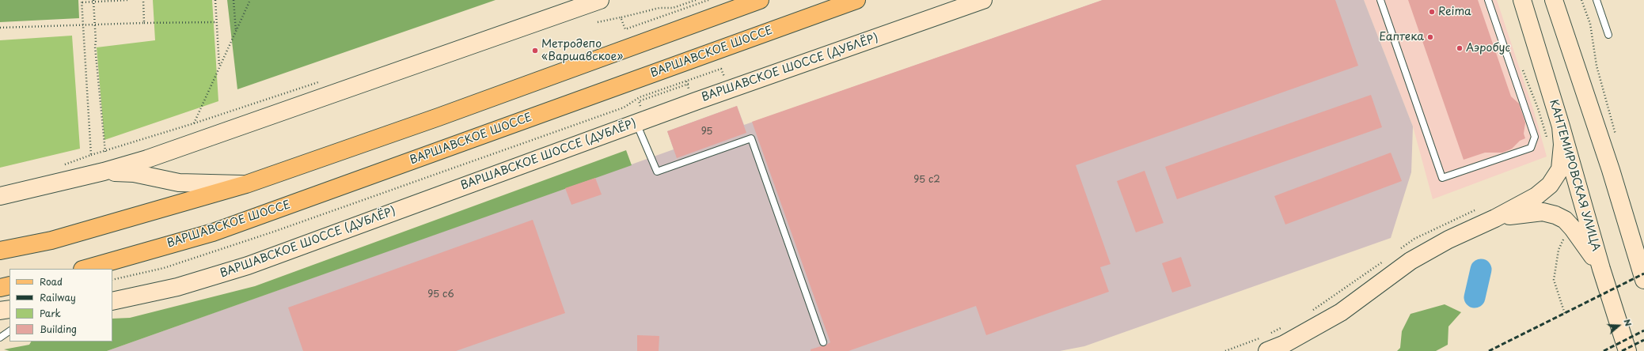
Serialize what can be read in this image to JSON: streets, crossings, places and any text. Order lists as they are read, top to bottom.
{
  "streets": {
    "main road": ["ВАРШАВСКОЕ ШОССЕ", "ВАРШАВСКОЕ ШОССЕ (ДУБЛЁР)", "КАНТЕМИРОВСКАЯ УЛИЦА"]
  },
  "places": [
    "Reima",
    "Еаптека",
    "Аэробус",
    "Метродепо «Варшавское»"
  ],
  "house_numbers": ["95", "95 с2", "95 с6"],
  "legend": [
    "Road",
    "Railway",
    "Park",
    "Building"
  ],
  "north": "right"
}
